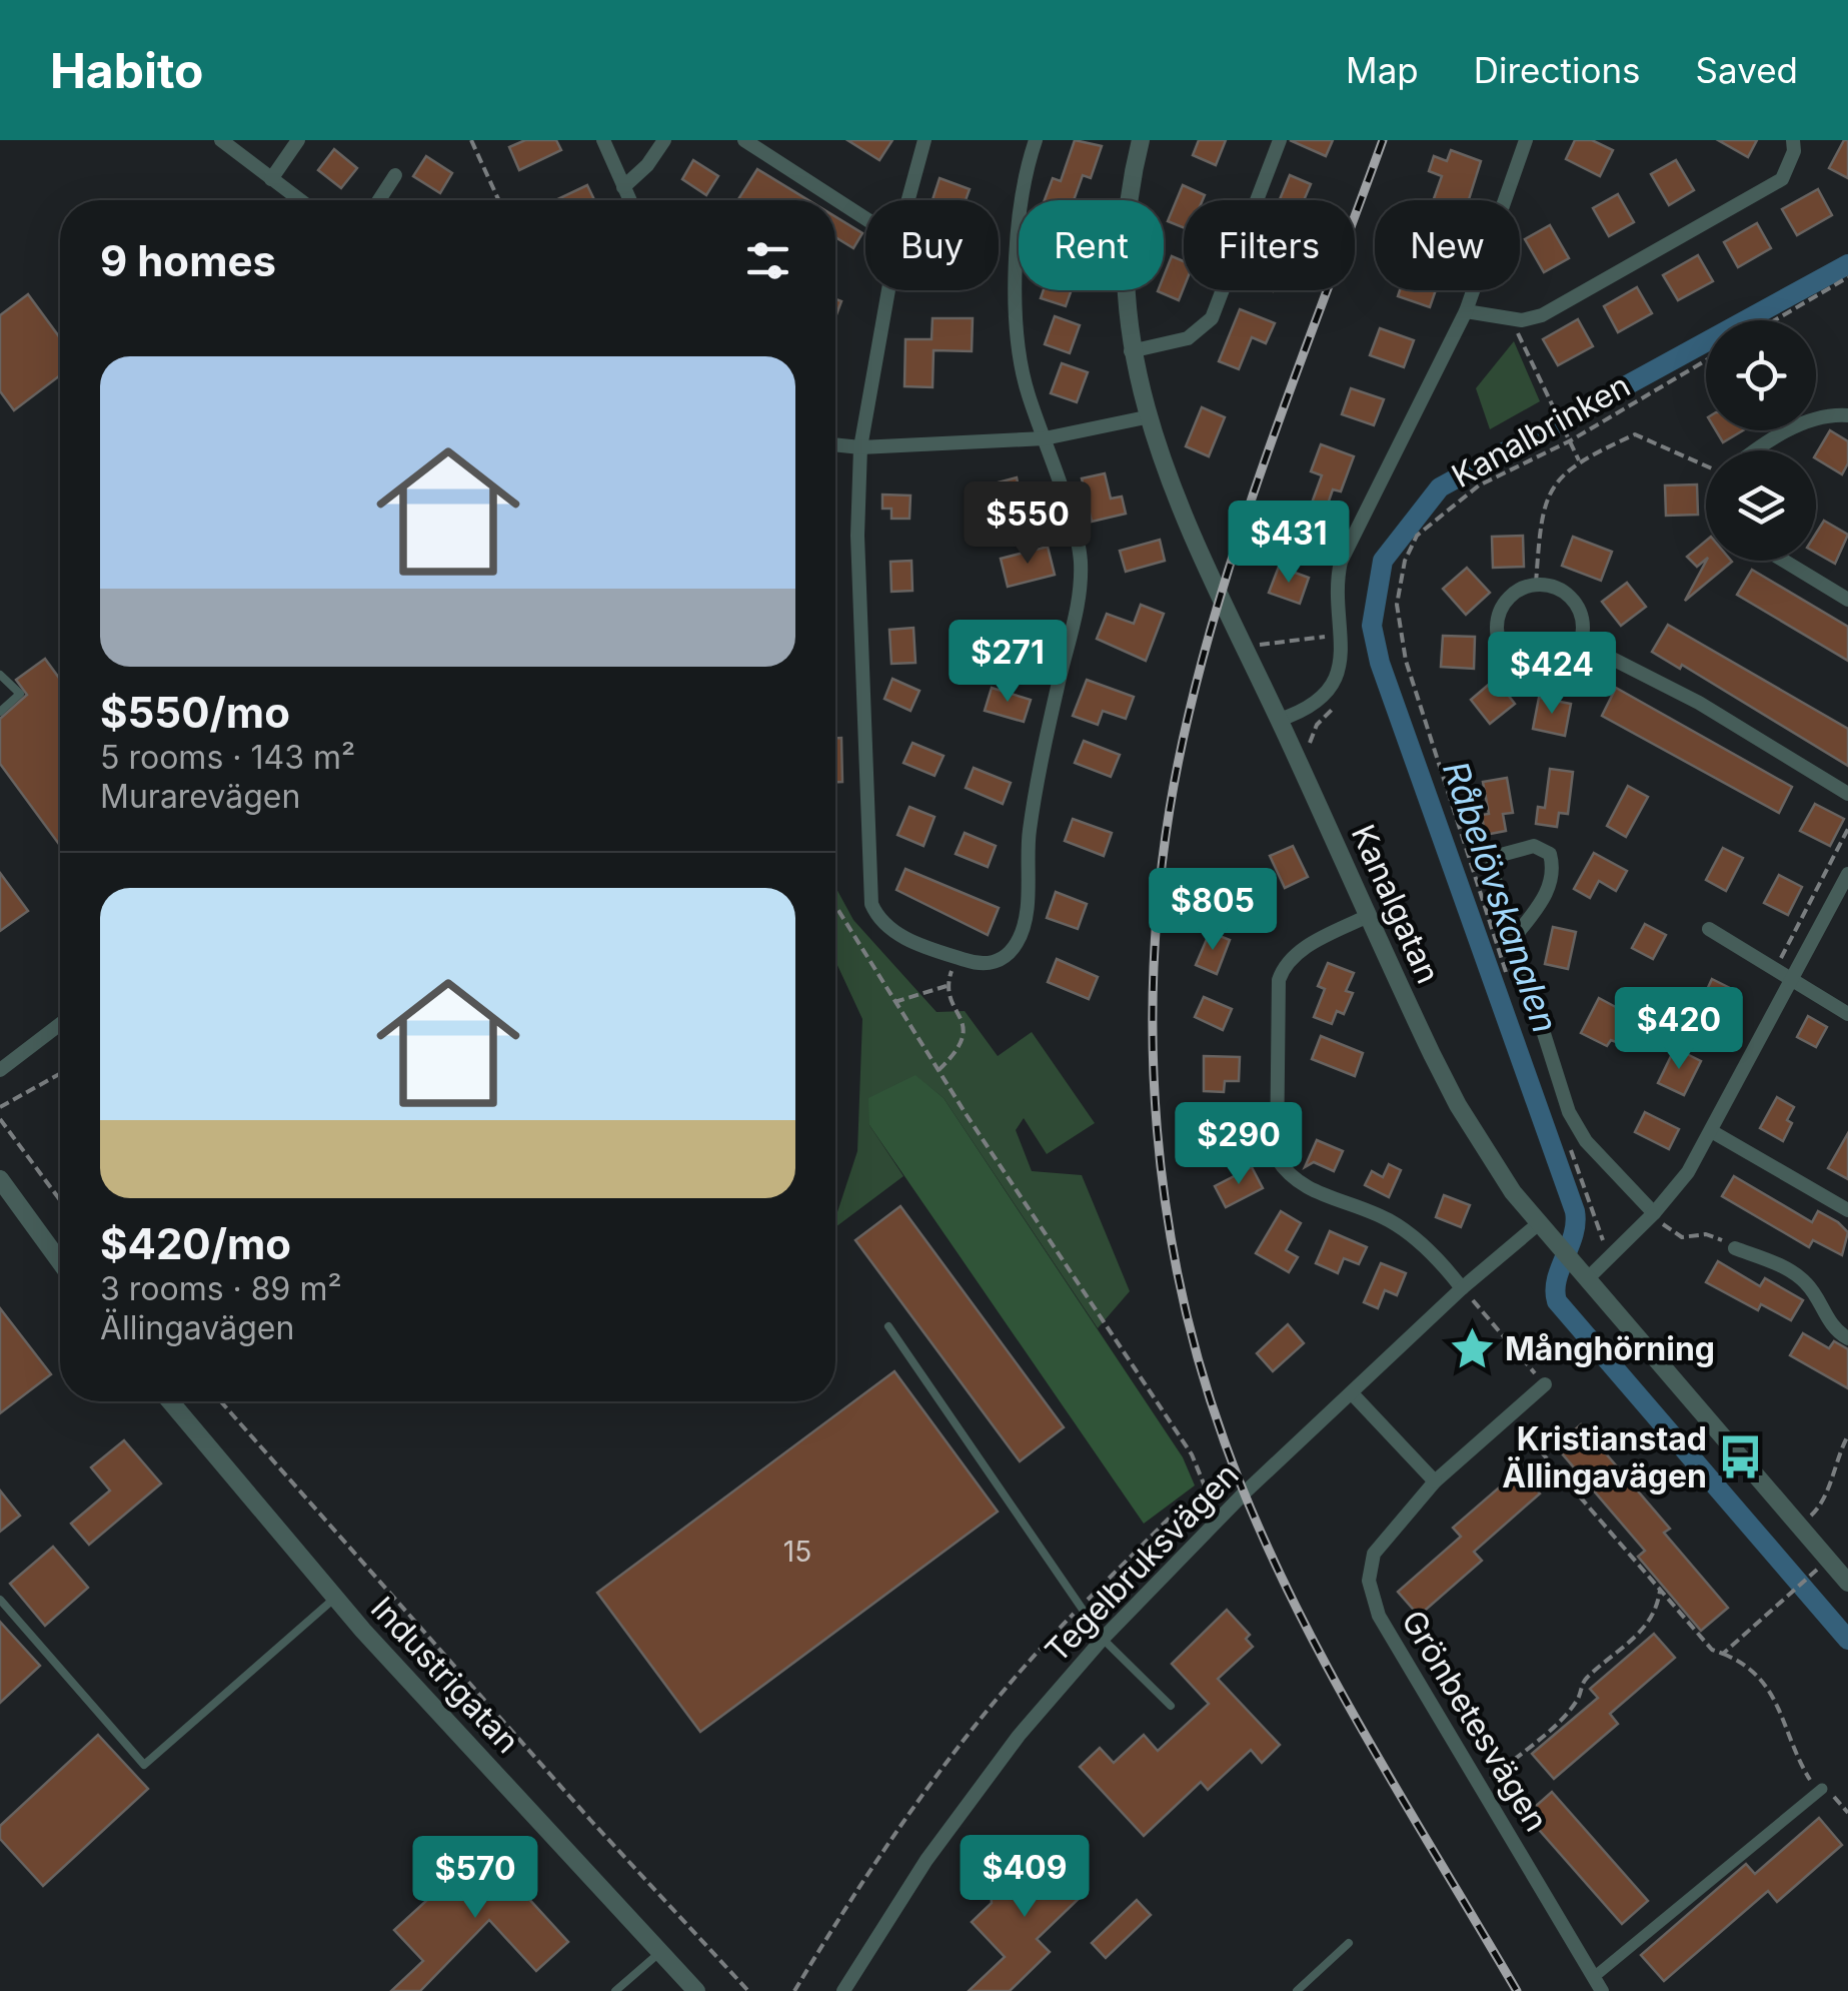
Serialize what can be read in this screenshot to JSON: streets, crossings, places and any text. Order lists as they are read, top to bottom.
{
  "streets": {
    "street": [
      "Kanalgatan",
      "Tegelbruksvägen",
      "Industrigatan",
      "Grönbetesvägen"
    ],
    "path": ["Kanalbrinken"]
  },
  "crossings": [
    ["Kanalgatan", "Tegelbruksvägen"]
  ],
  "water": ["Råbelövskanalen"],
  "places": {
    "place": ["Månghörning"],
    "bus stop": ["Kristianstad Ällingavägen"]
  },
  "house_numbers": ["15"],
  "page": {
    "header": "Habito",
    "nav": ["Map", "Directions", "Saved"],
    "chip": [
      "Buy",
      "Rent",
      "Filters",
      "New"
    ],
    "heading": "9 homes",
    "list": [
      {
        "name": "$550/mo",
        "note": "5 rooms · 143 m² · Murarevägen"
      },
      {
        "name": "$420/mo",
        "note": "3 rooms · 89 m² · Ällingavägen"
      }
    ],
    "price": [
      "$550",
      "$431",
      "$271",
      "$424",
      "$805",
      "$420",
      "$290",
      "$409",
      "$570"
    ]
  }
}
